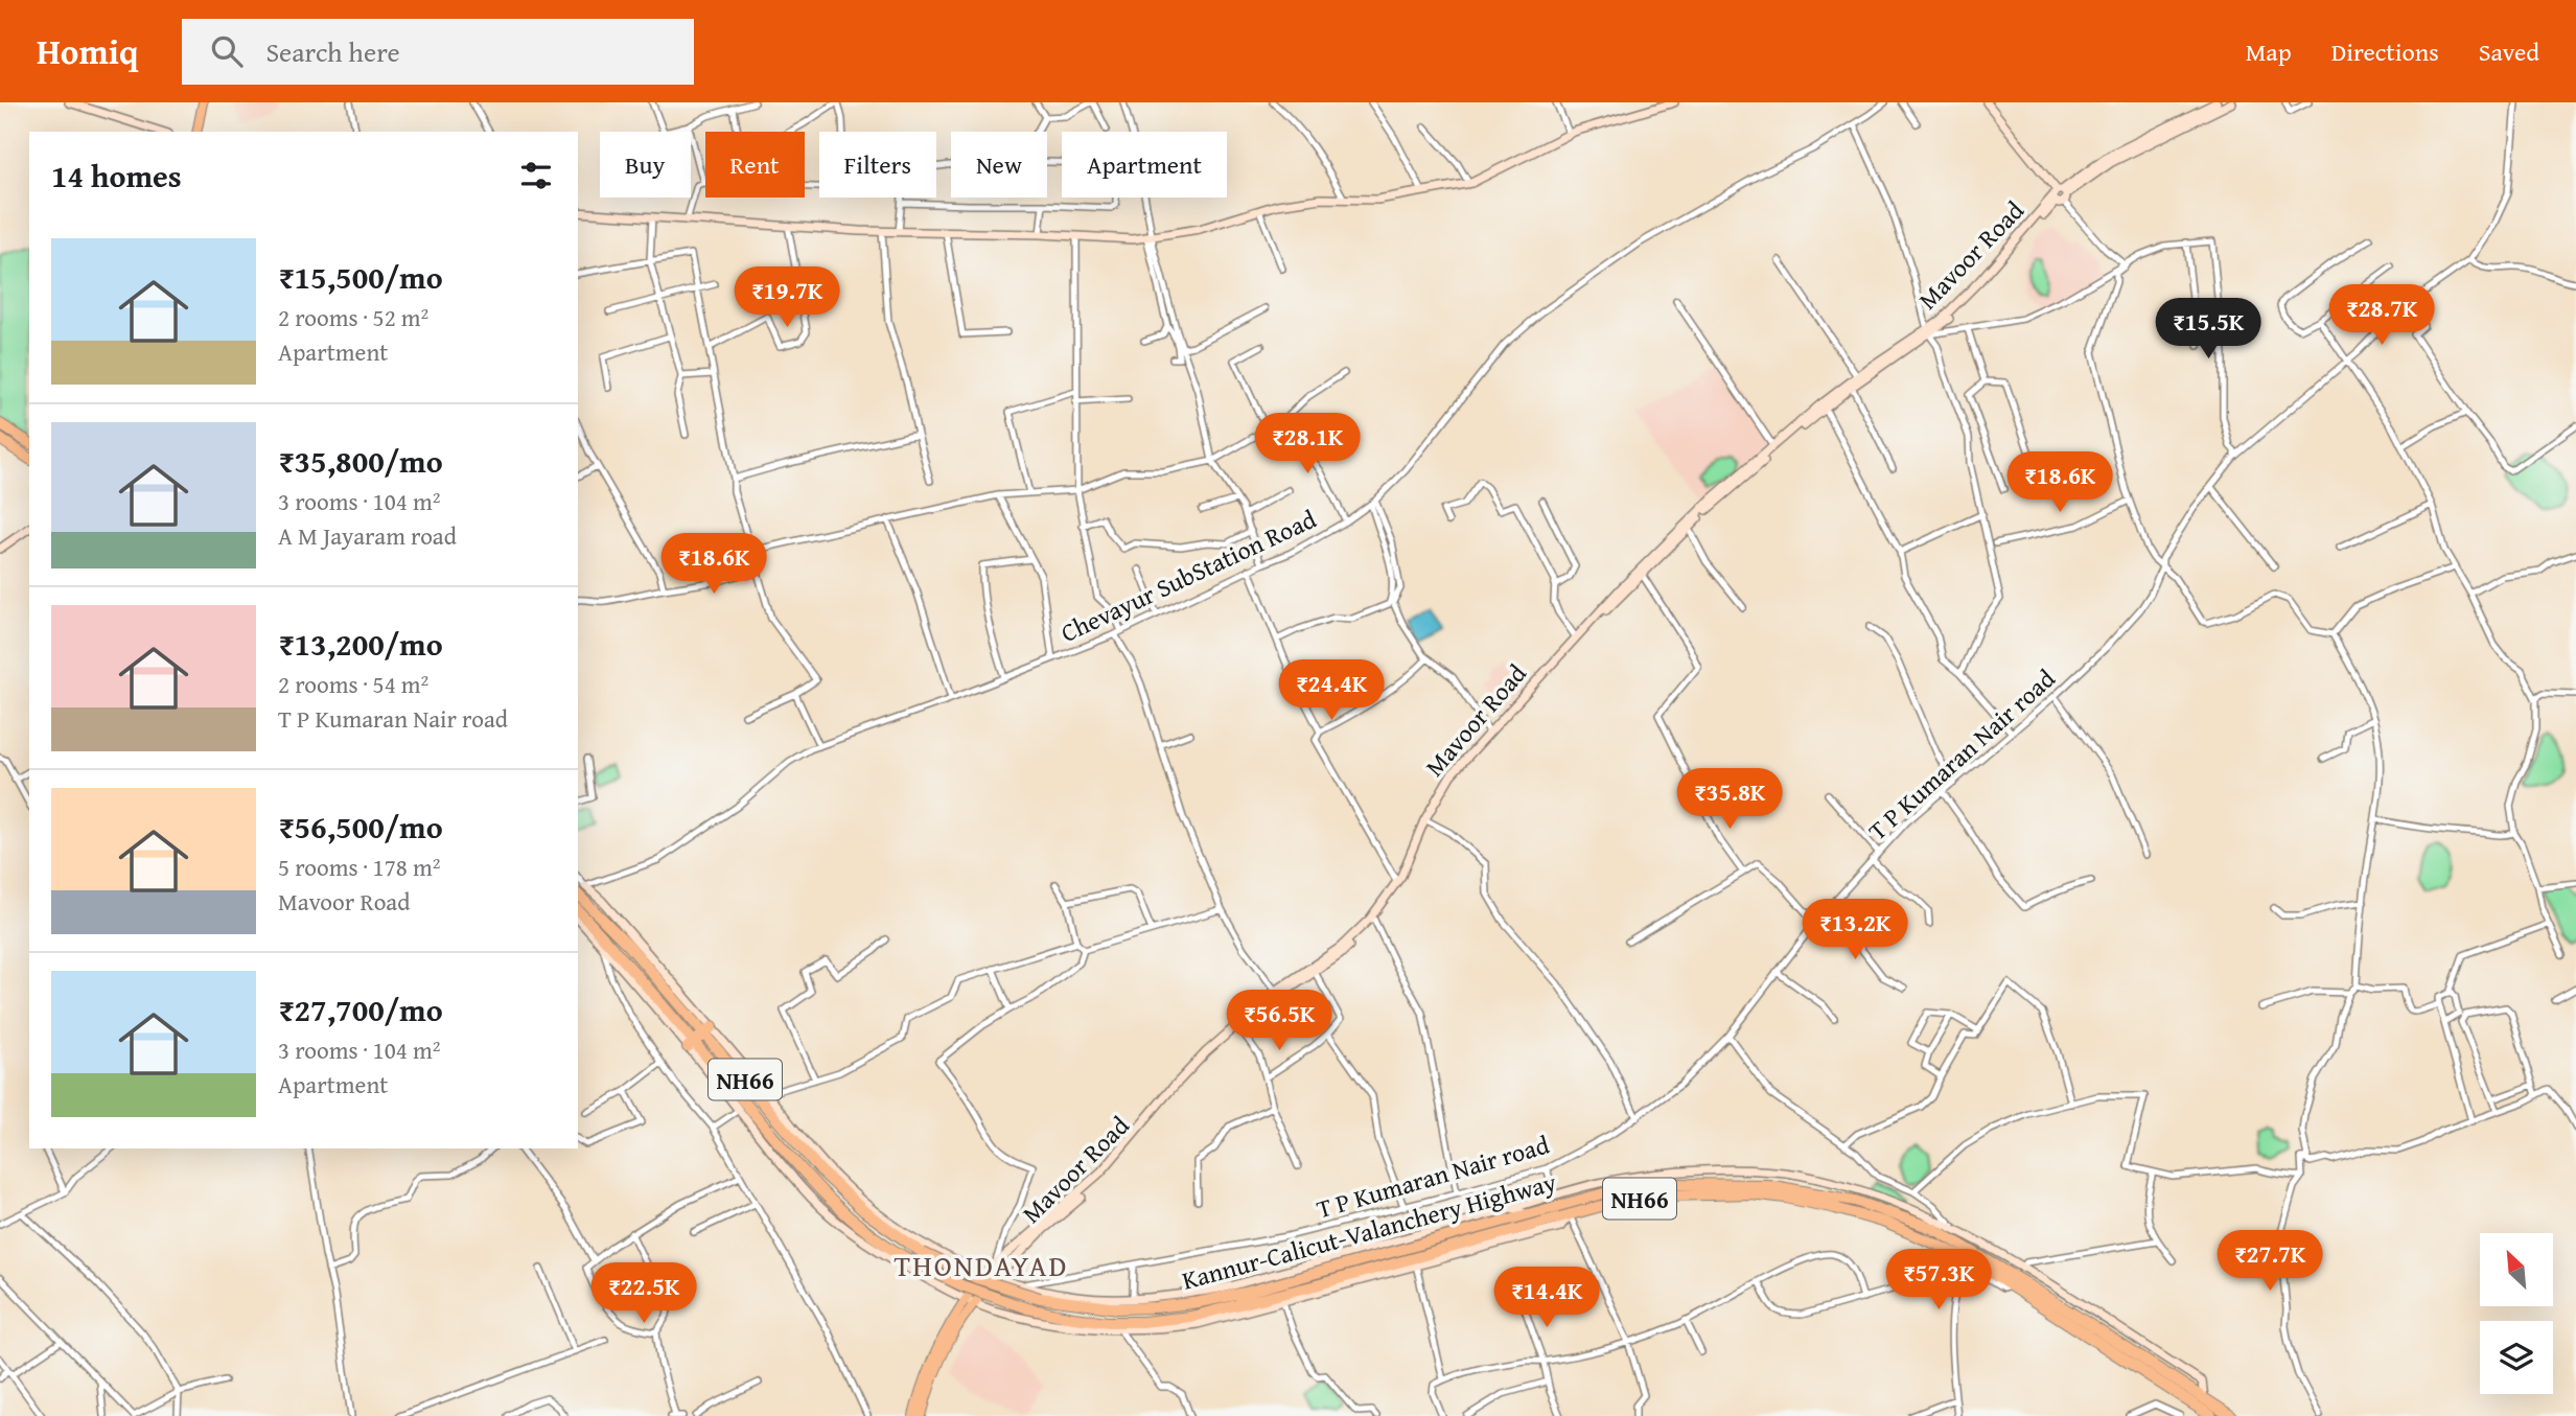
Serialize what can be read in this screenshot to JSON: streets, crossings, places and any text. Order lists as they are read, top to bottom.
{
  "streets": {
    "highway": ["NH66", "Kannur-Calicut-Valanchery Highway"],
    "main road": ["Mavoor Road"],
    "street": ["Chevayur SubStation Road", "T P Kumaran Nair road"]
  },
  "crossings": [
    ["Chevayur SubStation Road", "Kannur-Calicut-Valanchery Highway"]
  ],
  "districts": ["THONDAYAD"],
  "north": "top left",
  "page": {
    "header": "Homiq",
    "search": "Search here",
    "nav": ["Map", "Directions", "Saved"],
    "chip": [
      "Buy",
      "Rent",
      "Filters",
      "New",
      "Apartment"
    ],
    "heading": "14 homes",
    "list": [
      {
        "name": "₹15,500/mo",
        "note": "2 rooms · 52 m² · Apartment"
      },
      {
        "name": "₹35,800/mo",
        "note": "3 rooms · 104 m² · A M Jayaram road"
      },
      {
        "name": "₹13,200/mo",
        "note": "2 rooms · 54 m² · T P Kumaran Nair road"
      },
      {
        "name": "₹56,500/mo",
        "note": "5 rooms · 178 m² · Mavoor Road"
      },
      {
        "name": "₹27,700/mo",
        "note": "3 rooms · 104 m² · Apartment"
      }
    ],
    "price": [
      "₹19.7K",
      "₹28.7K",
      "₹15.5K",
      "₹28.1K",
      "₹18.6K",
      "₹18.6K",
      "₹24.4K",
      "₹35.8K",
      "₹13.2K",
      "₹56.5K",
      "₹27.7K",
      "₹57.3K",
      "₹22.5K",
      "₹14.4K"
    ]
  }
}
